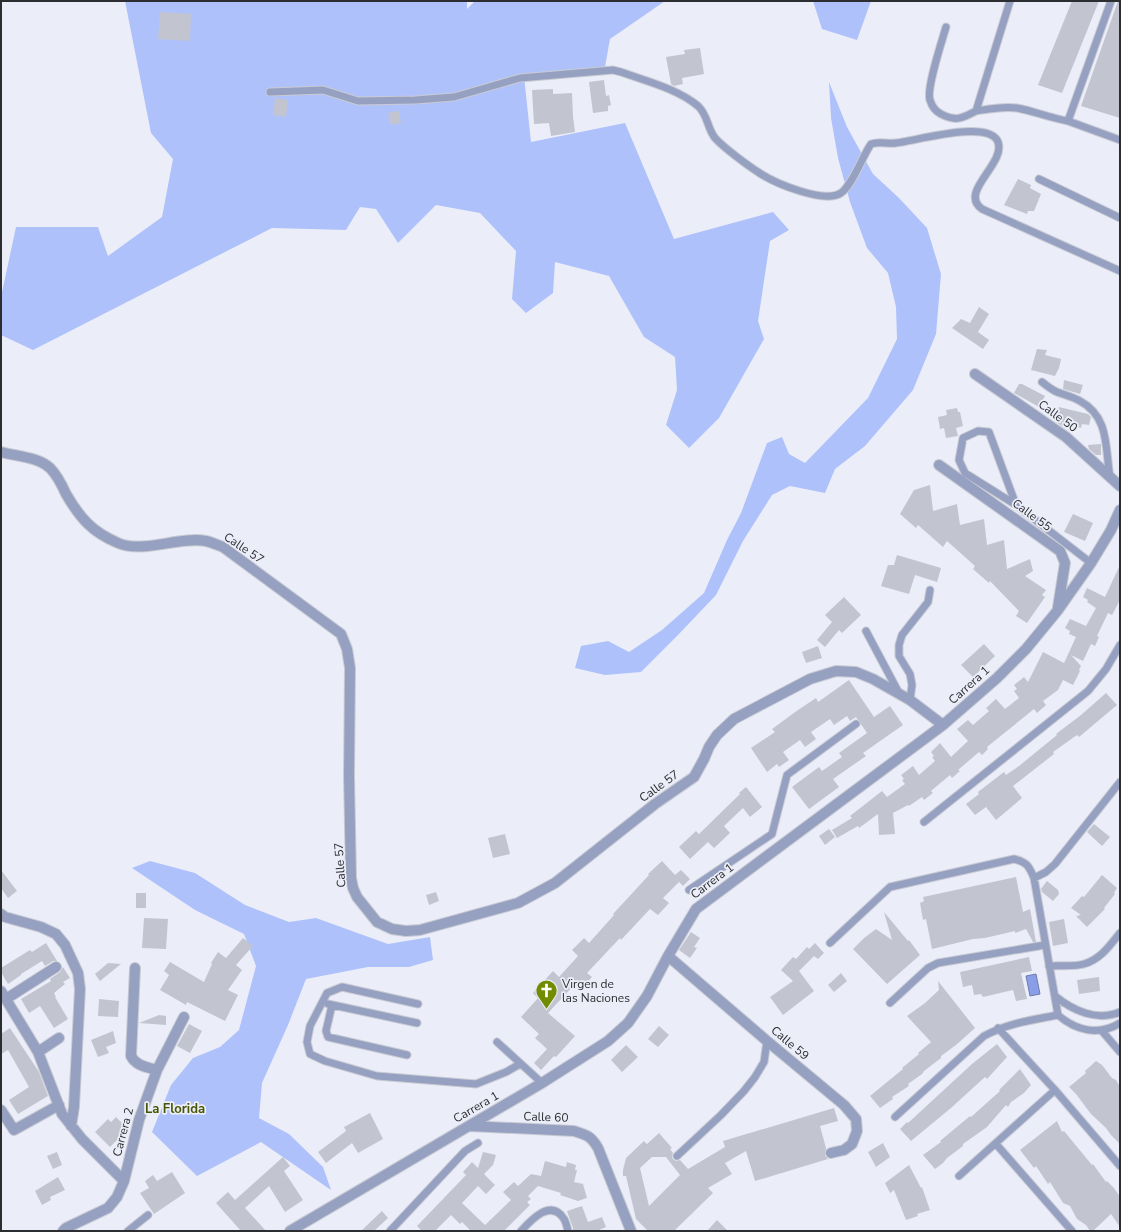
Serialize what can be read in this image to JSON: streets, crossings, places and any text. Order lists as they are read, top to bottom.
{
  "streets": {
    "street": [
      "Calle 50",
      "Calle 55",
      "Calle 57",
      "Carrera 1",
      "Calle 59",
      "Calle 60",
      "Carrera 2"
    ]
  },
  "crossings": [
    ["Calle 55", "Carrera 1"],
    ["Calle 57", "Carrera 1"],
    ["Carrera 1", "Calle 59"],
    ["Carrera 1", "Calle 60"]
  ],
  "districts": ["La Florida"],
  "places": {
    "church": ["Virgen de las Naciones"]
  }
}
